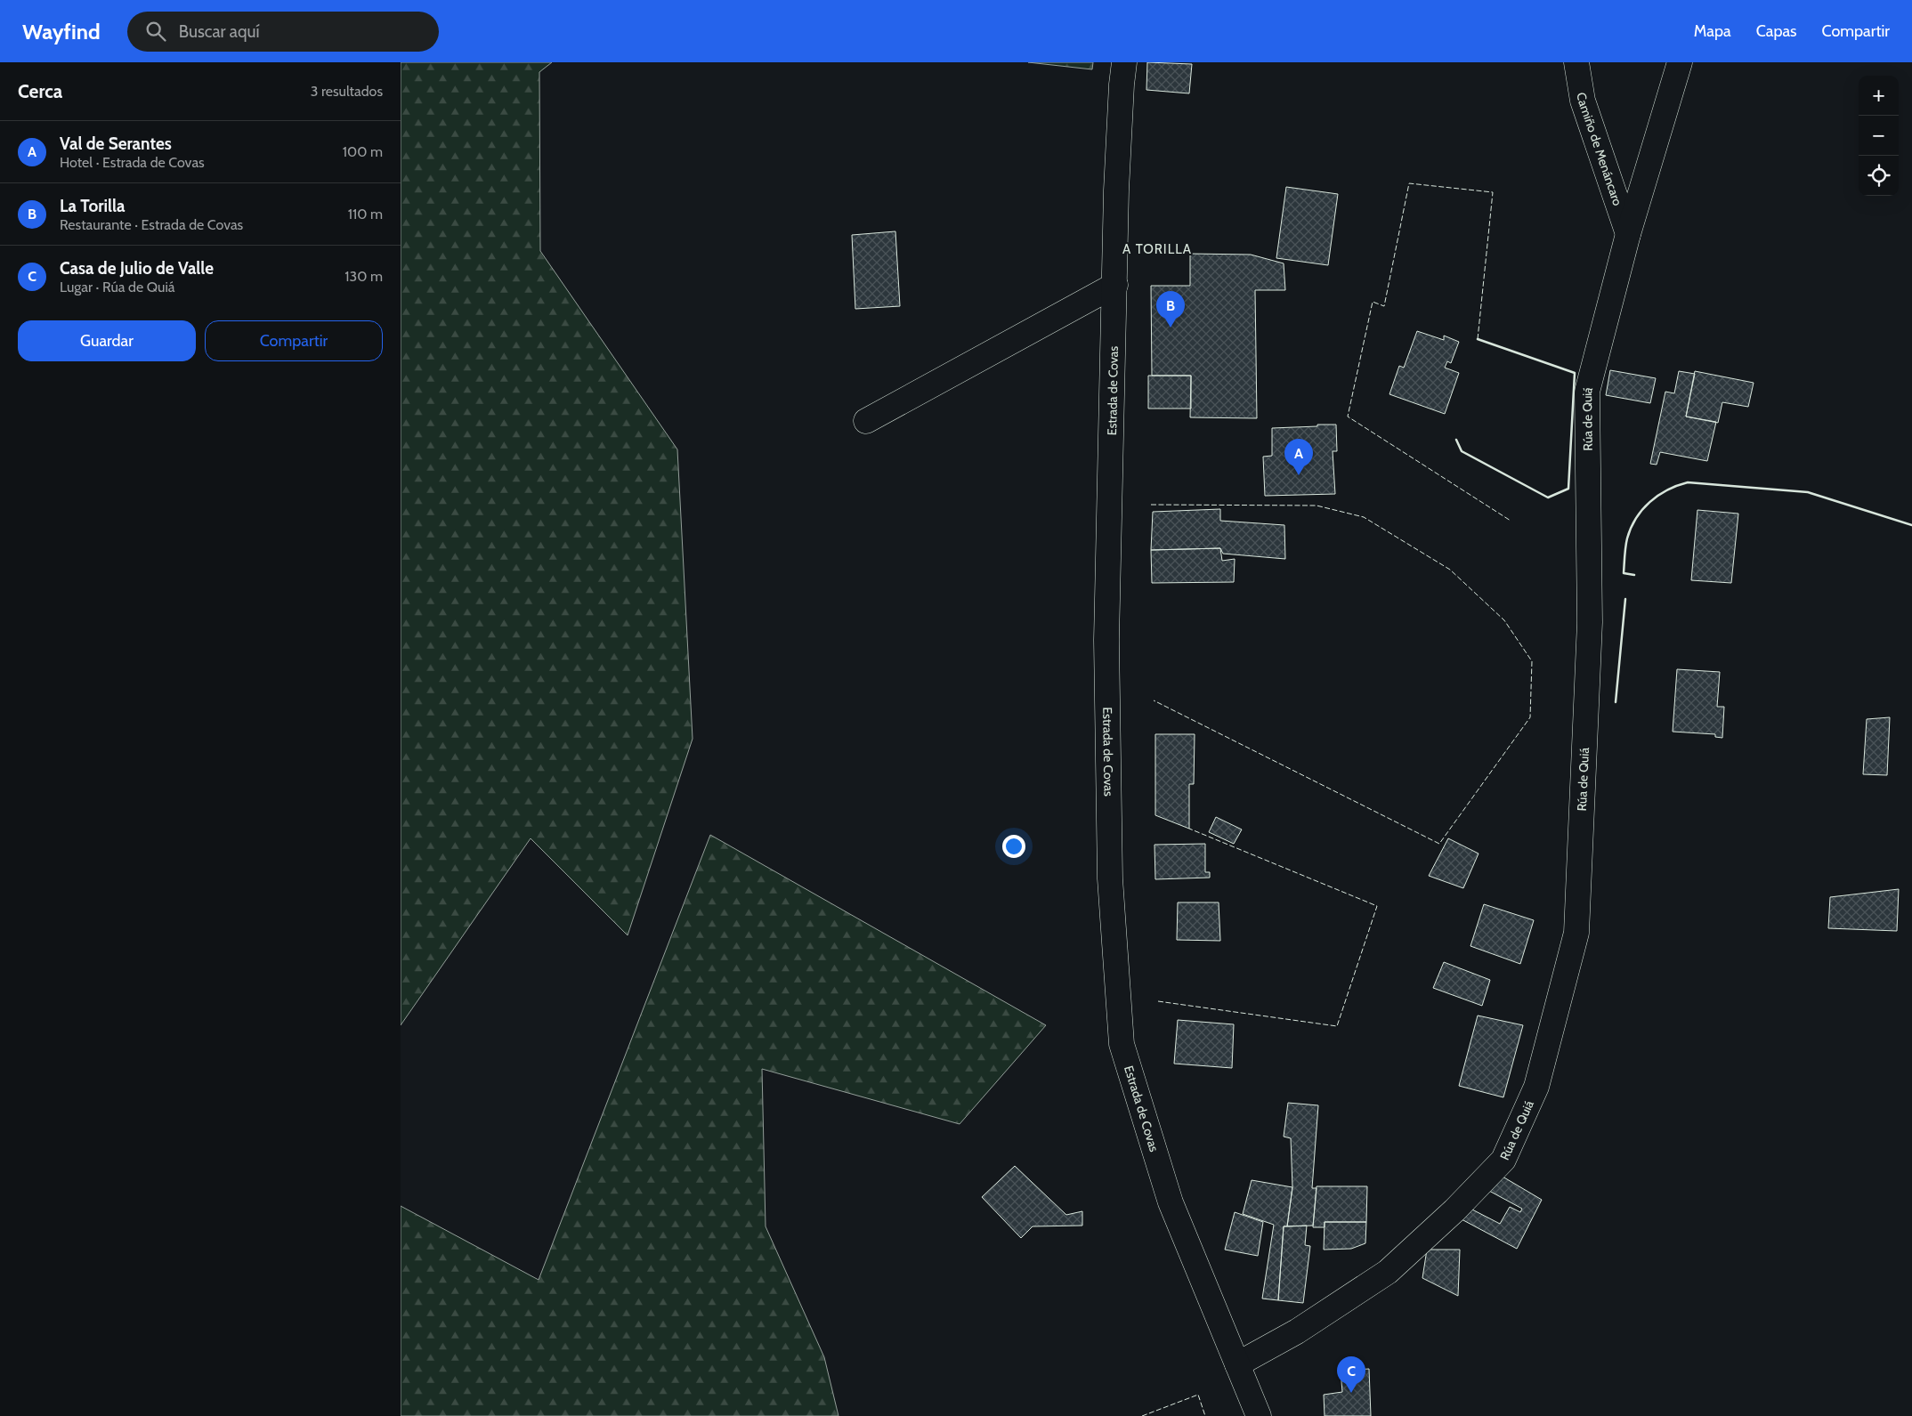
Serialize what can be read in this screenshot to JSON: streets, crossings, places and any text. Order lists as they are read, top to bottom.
{
  "streets": {
    "street": ["Camiño de Menáncaro", "Estrada de Covas", "Rúa de Quiá"]
  },
  "crossings": [
    ["Camiño de Menáncaro", "Rúa de Quiá"],
    ["Estrada de Covas", "Rúa de Quiá"]
  ],
  "districts": ["A TORILLA"],
  "page": {
    "header": "Wayfind",
    "search": "Buscar aquí",
    "nav": ["Mapa", "Capas", "Compartir"],
    "heading": ["Cerca", "3 resultados"],
    "map_buttons": ["+", "−"],
    "list": [
      {
        "mark": "A",
        "name": "Val de Serantes",
        "note": "Hotel · Estrada de Covas",
        "value": "100 m"
      },
      {
        "mark": "B",
        "name": "La Torilla",
        "note": "Restaurante · Estrada de Covas",
        "value": "110 m"
      },
      {
        "mark": "C",
        "name": "Casa de Julio de Valle",
        "note": "Lugar · Rúa de Quiá",
        "value": "130 m"
      }
    ],
    "pins": ["B", "A", "C"],
    "buttons": ["Guardar", "Compartir"]
  }
}
